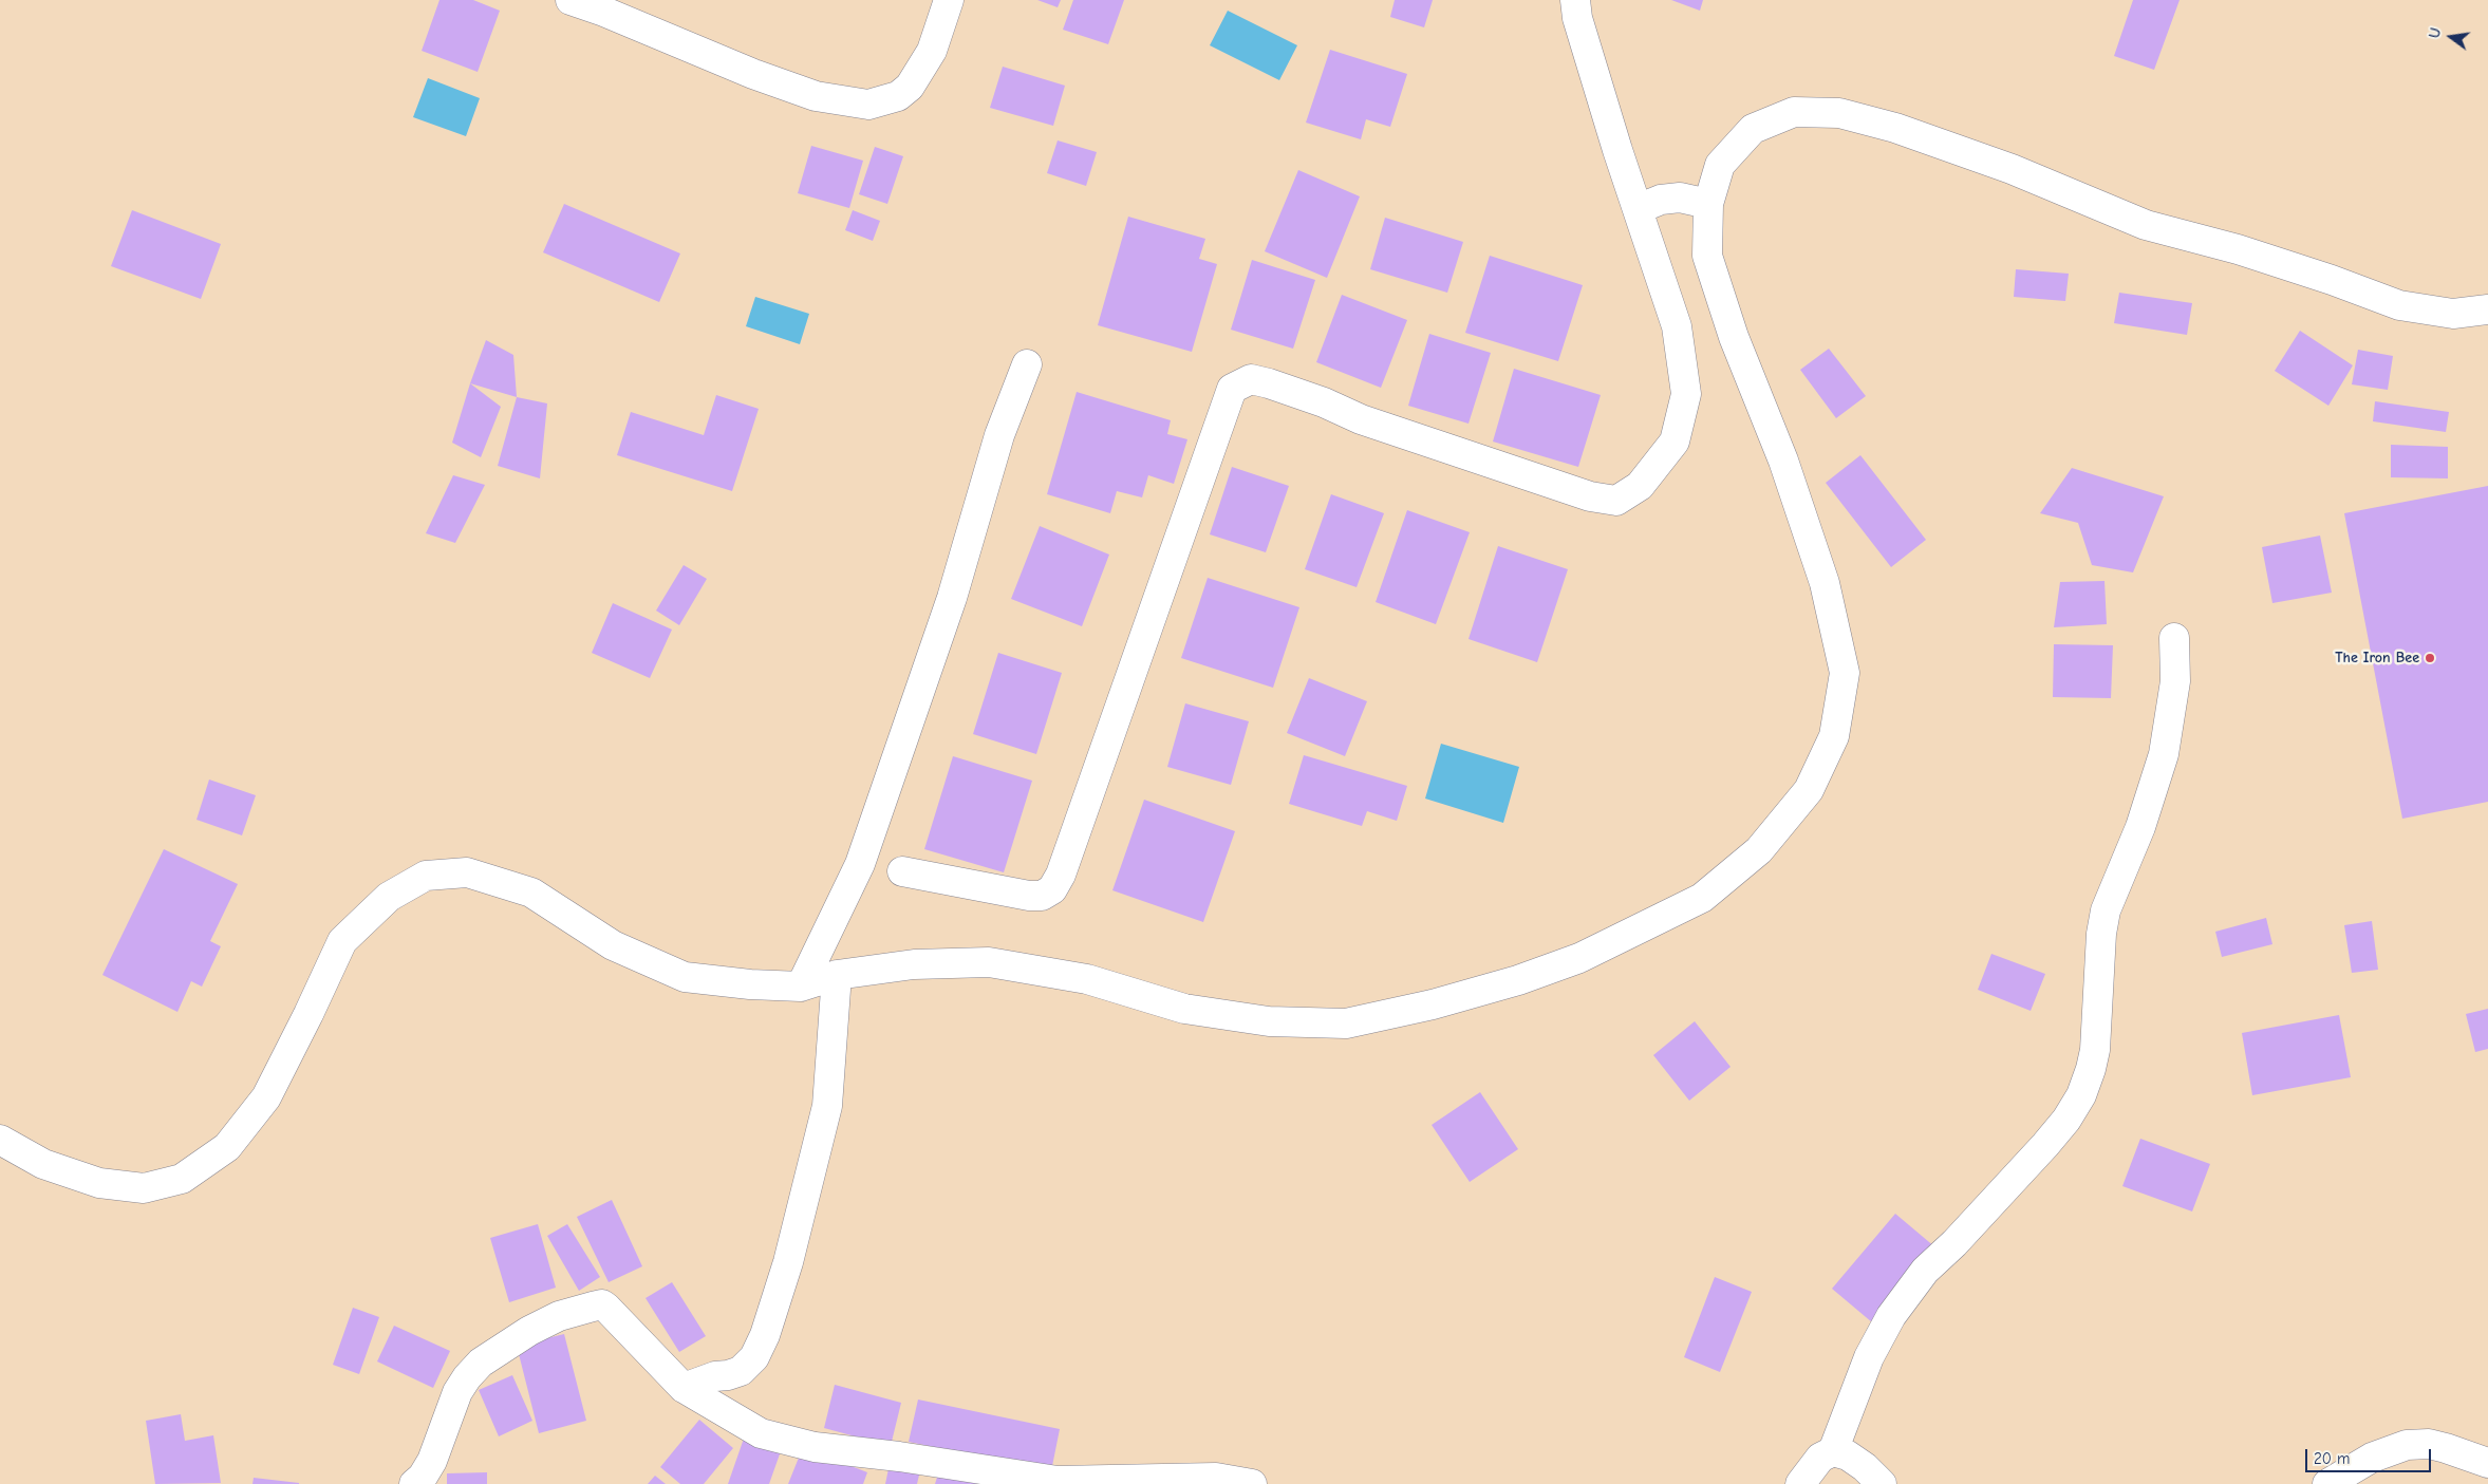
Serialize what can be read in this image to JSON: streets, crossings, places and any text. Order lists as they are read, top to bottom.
{
  "places": ["The Iron Bee"],
  "scale_bar": "20 m",
  "north": "left"
}
